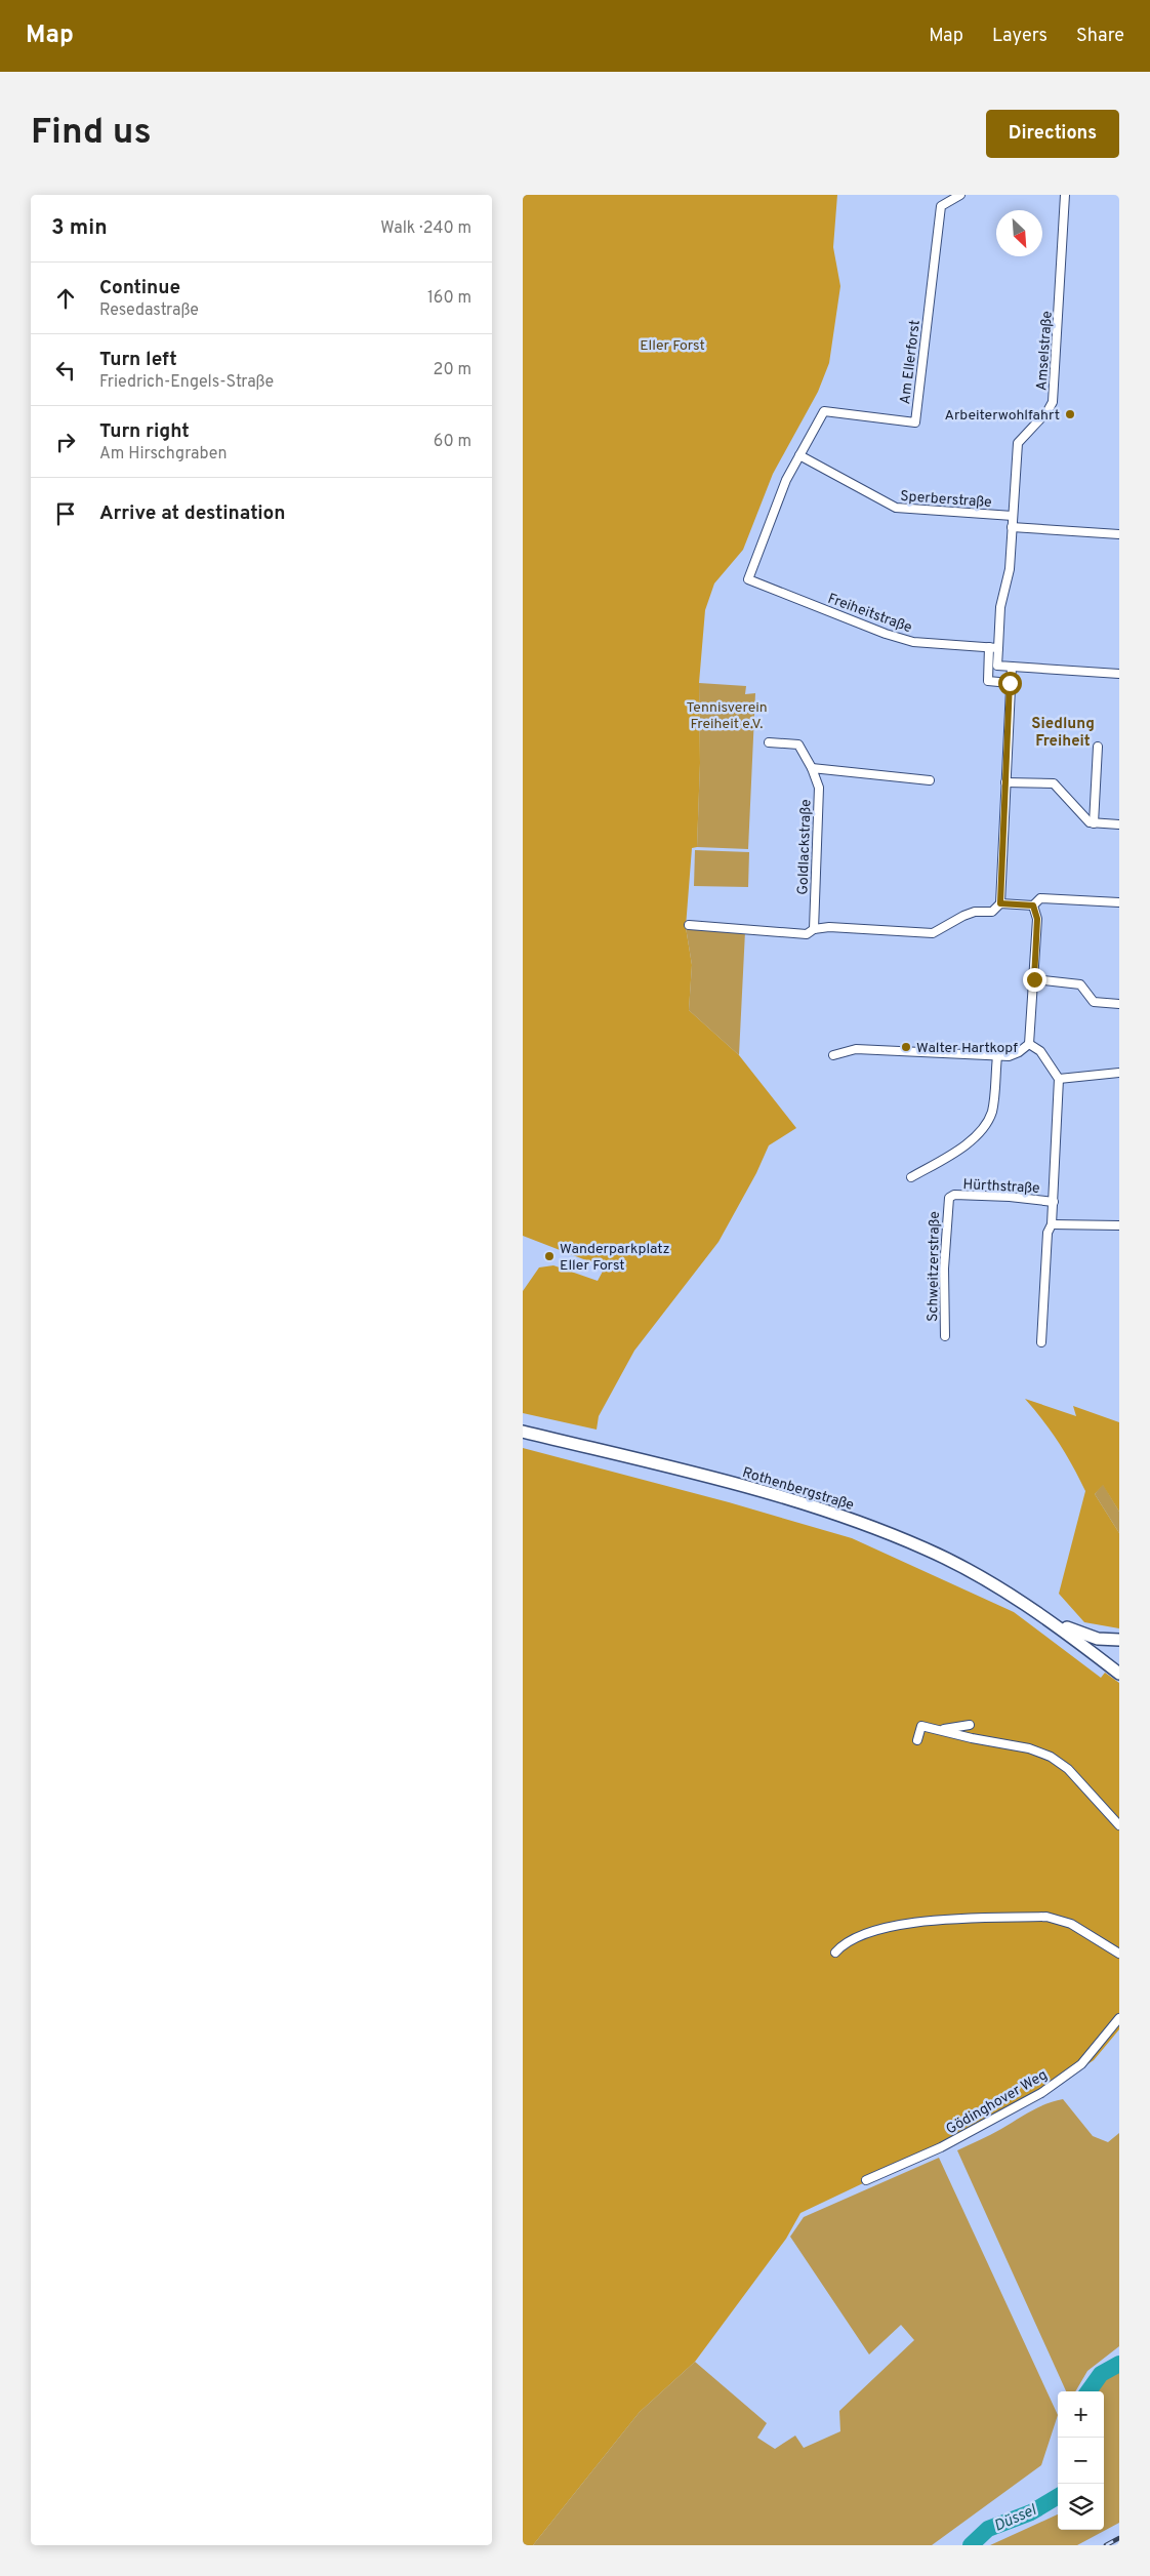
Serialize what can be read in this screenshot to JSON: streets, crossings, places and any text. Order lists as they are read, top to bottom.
{
  "streets": {
    "main road": ["Rothenbergstraße"],
    "street": [
      "Amselstraße",
      "Am Ellerforst",
      "Sperberstraße",
      "Freiheitstraße",
      "Goldlackstraße",
      "Hürthstraße",
      "Schweitzerstraße",
      "Gödinghover Weg"
    ]
  },
  "crossings": [
    ["Amselstraße", "Sperberstraße"],
    ["Amselstraße", "Freiheitstraße"],
    ["Am Ellerforst", "Sperberstraße"],
    ["Am Ellerforst", "Freiheitstraße"],
    ["Hürthstraße", "Schweitzerstraße"]
  ],
  "districts": ["Siedlung Freiheit"],
  "water": ["Düssel"],
  "parks": ["Eller Forst", "Tennisverein Freiheit e.V."],
  "places": ["Arbeiterwohlfahrt", "Walter Hartkopf", "Wanderparkplatz Eller Forst"],
  "north": "bottom right",
  "page": {
    "header": "Map",
    "nav": ["Map", "Layers", "Share"],
    "buttons": "Directions",
    "title": "Find us",
    "heading": ["3 min", "Walk · 240 m"],
    "list": [
      ["Continue", "Resedastraße", "160 m"],
      ["Turn left", "Friedrich-Engels-Straße", "20 m"],
      ["Turn right", "Am Hirschgraben", "60 m"],
      "Arrive at destination"
    ],
    "map_buttons": ["+", "−"]
  }
}
